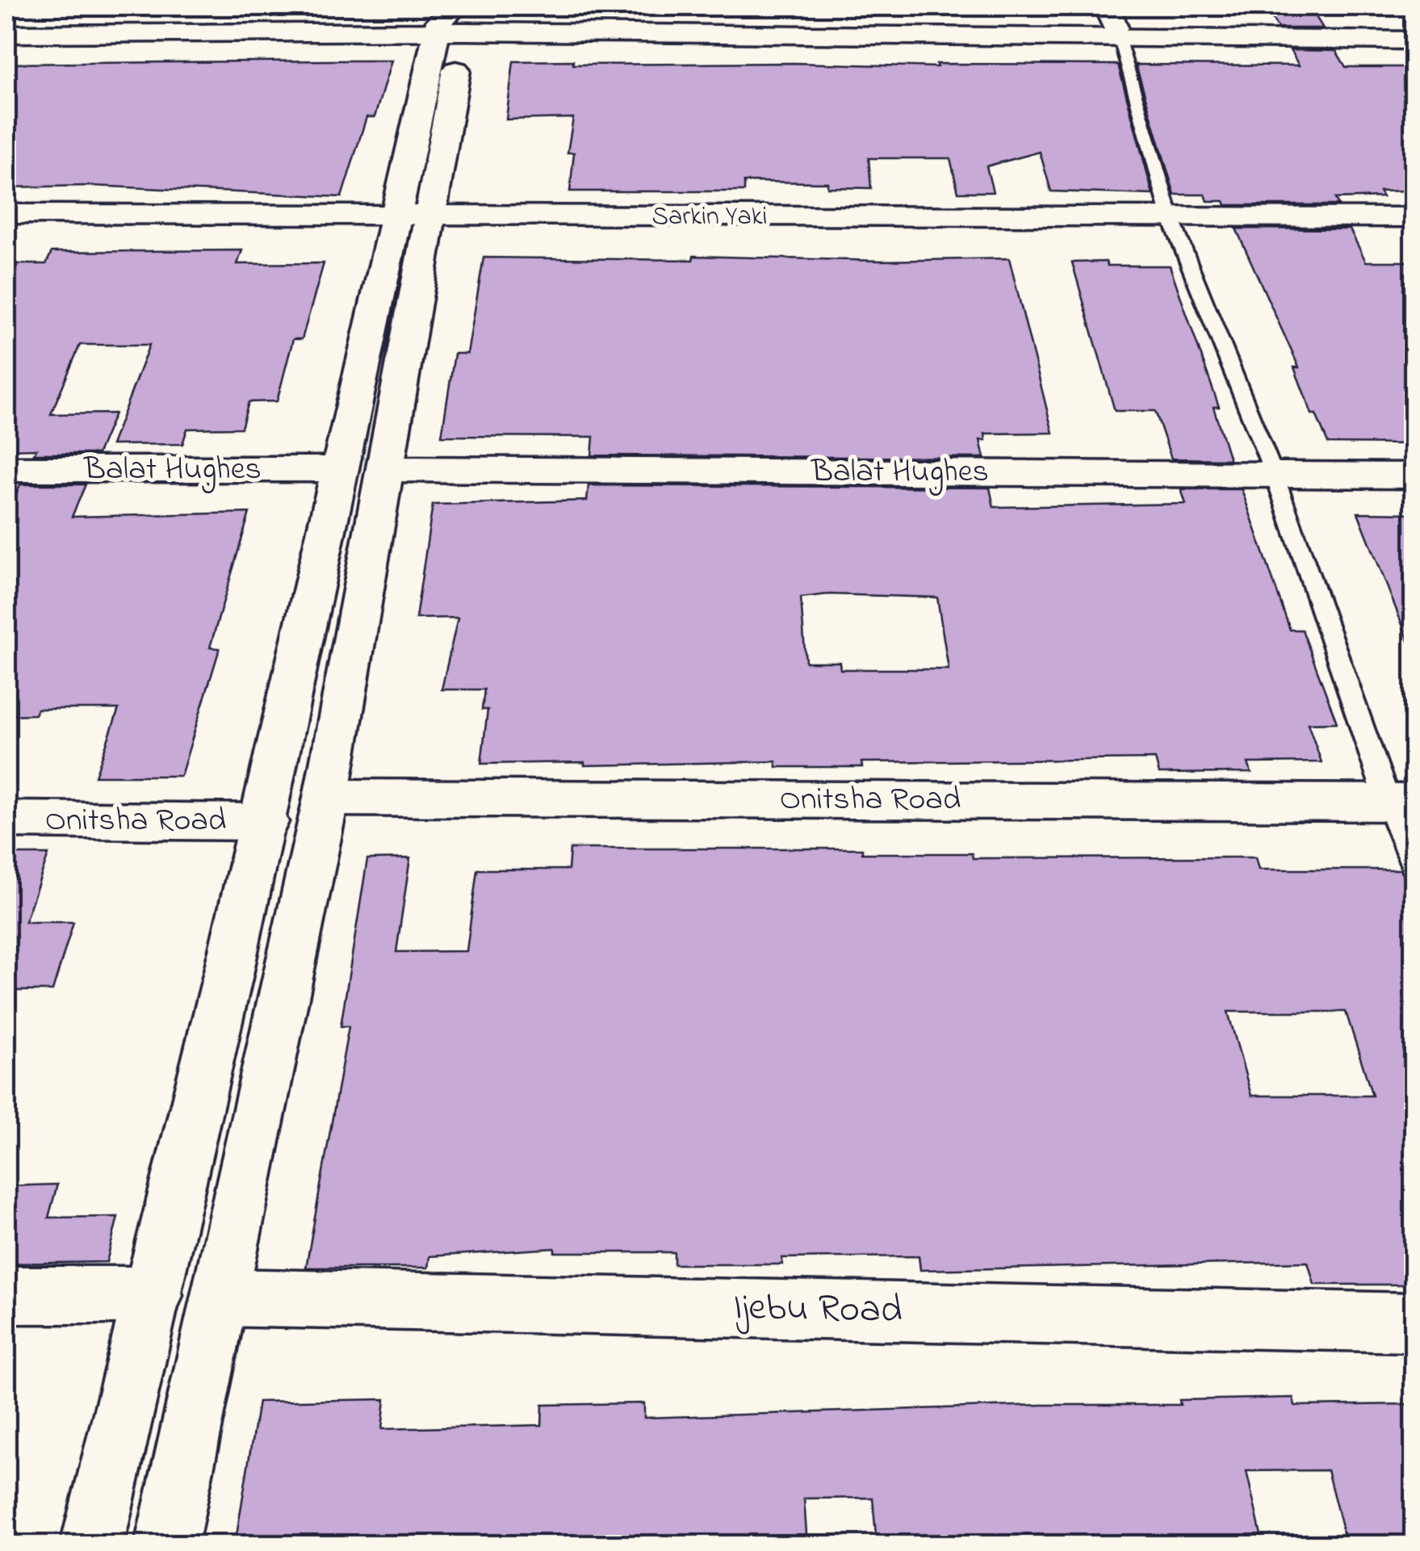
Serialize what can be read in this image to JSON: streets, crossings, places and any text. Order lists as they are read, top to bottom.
{
  "streets": {
    "street": [
      "Sarkin Yaki",
      "Balat Hughes",
      "Onitsha Road",
      "Ijebu Road"
    ]
  }
}
